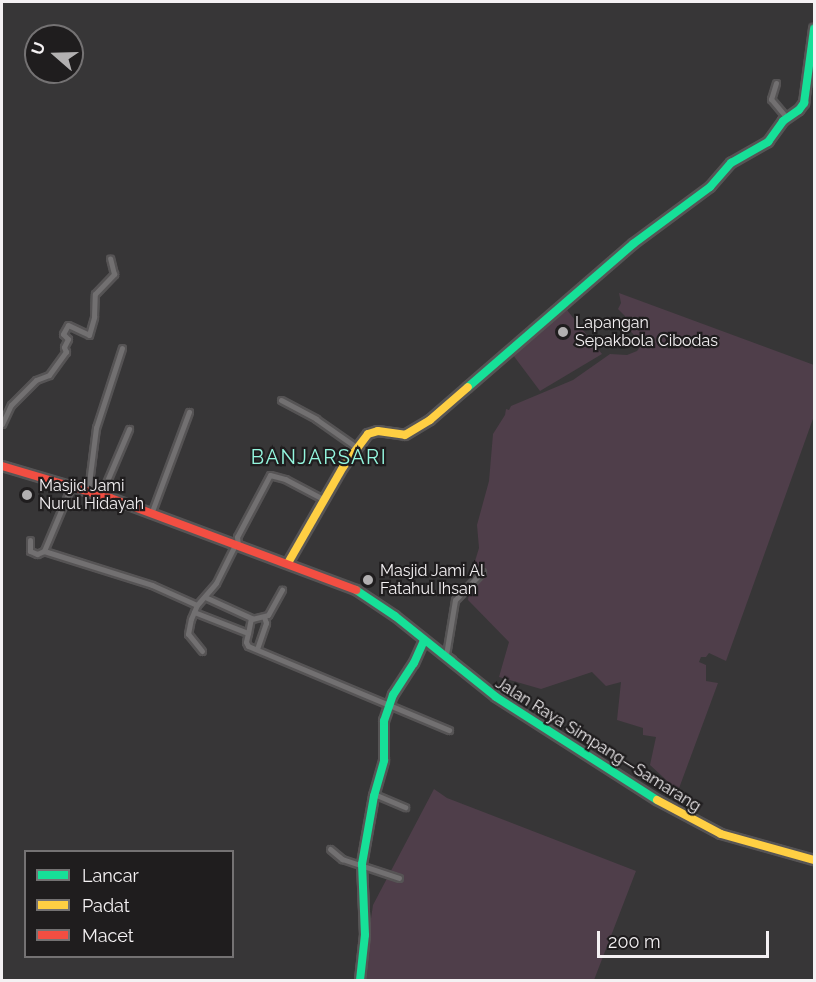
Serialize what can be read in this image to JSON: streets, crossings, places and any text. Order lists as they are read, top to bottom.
{
  "streets": {
    "street": ["Jalan Raya Simpang—Samarang"]
  },
  "districts": ["BANJARSARI"],
  "places": ["Lapangan Sepakbola Cibodas", "Masjid Jami Nurul Hidayah", "Masjid Jami Al Fatahul Ihsan"],
  "legend": ["Lancar", "Padat", "Macet"],
  "scale_bar": "200 m",
  "north": "left"
}
